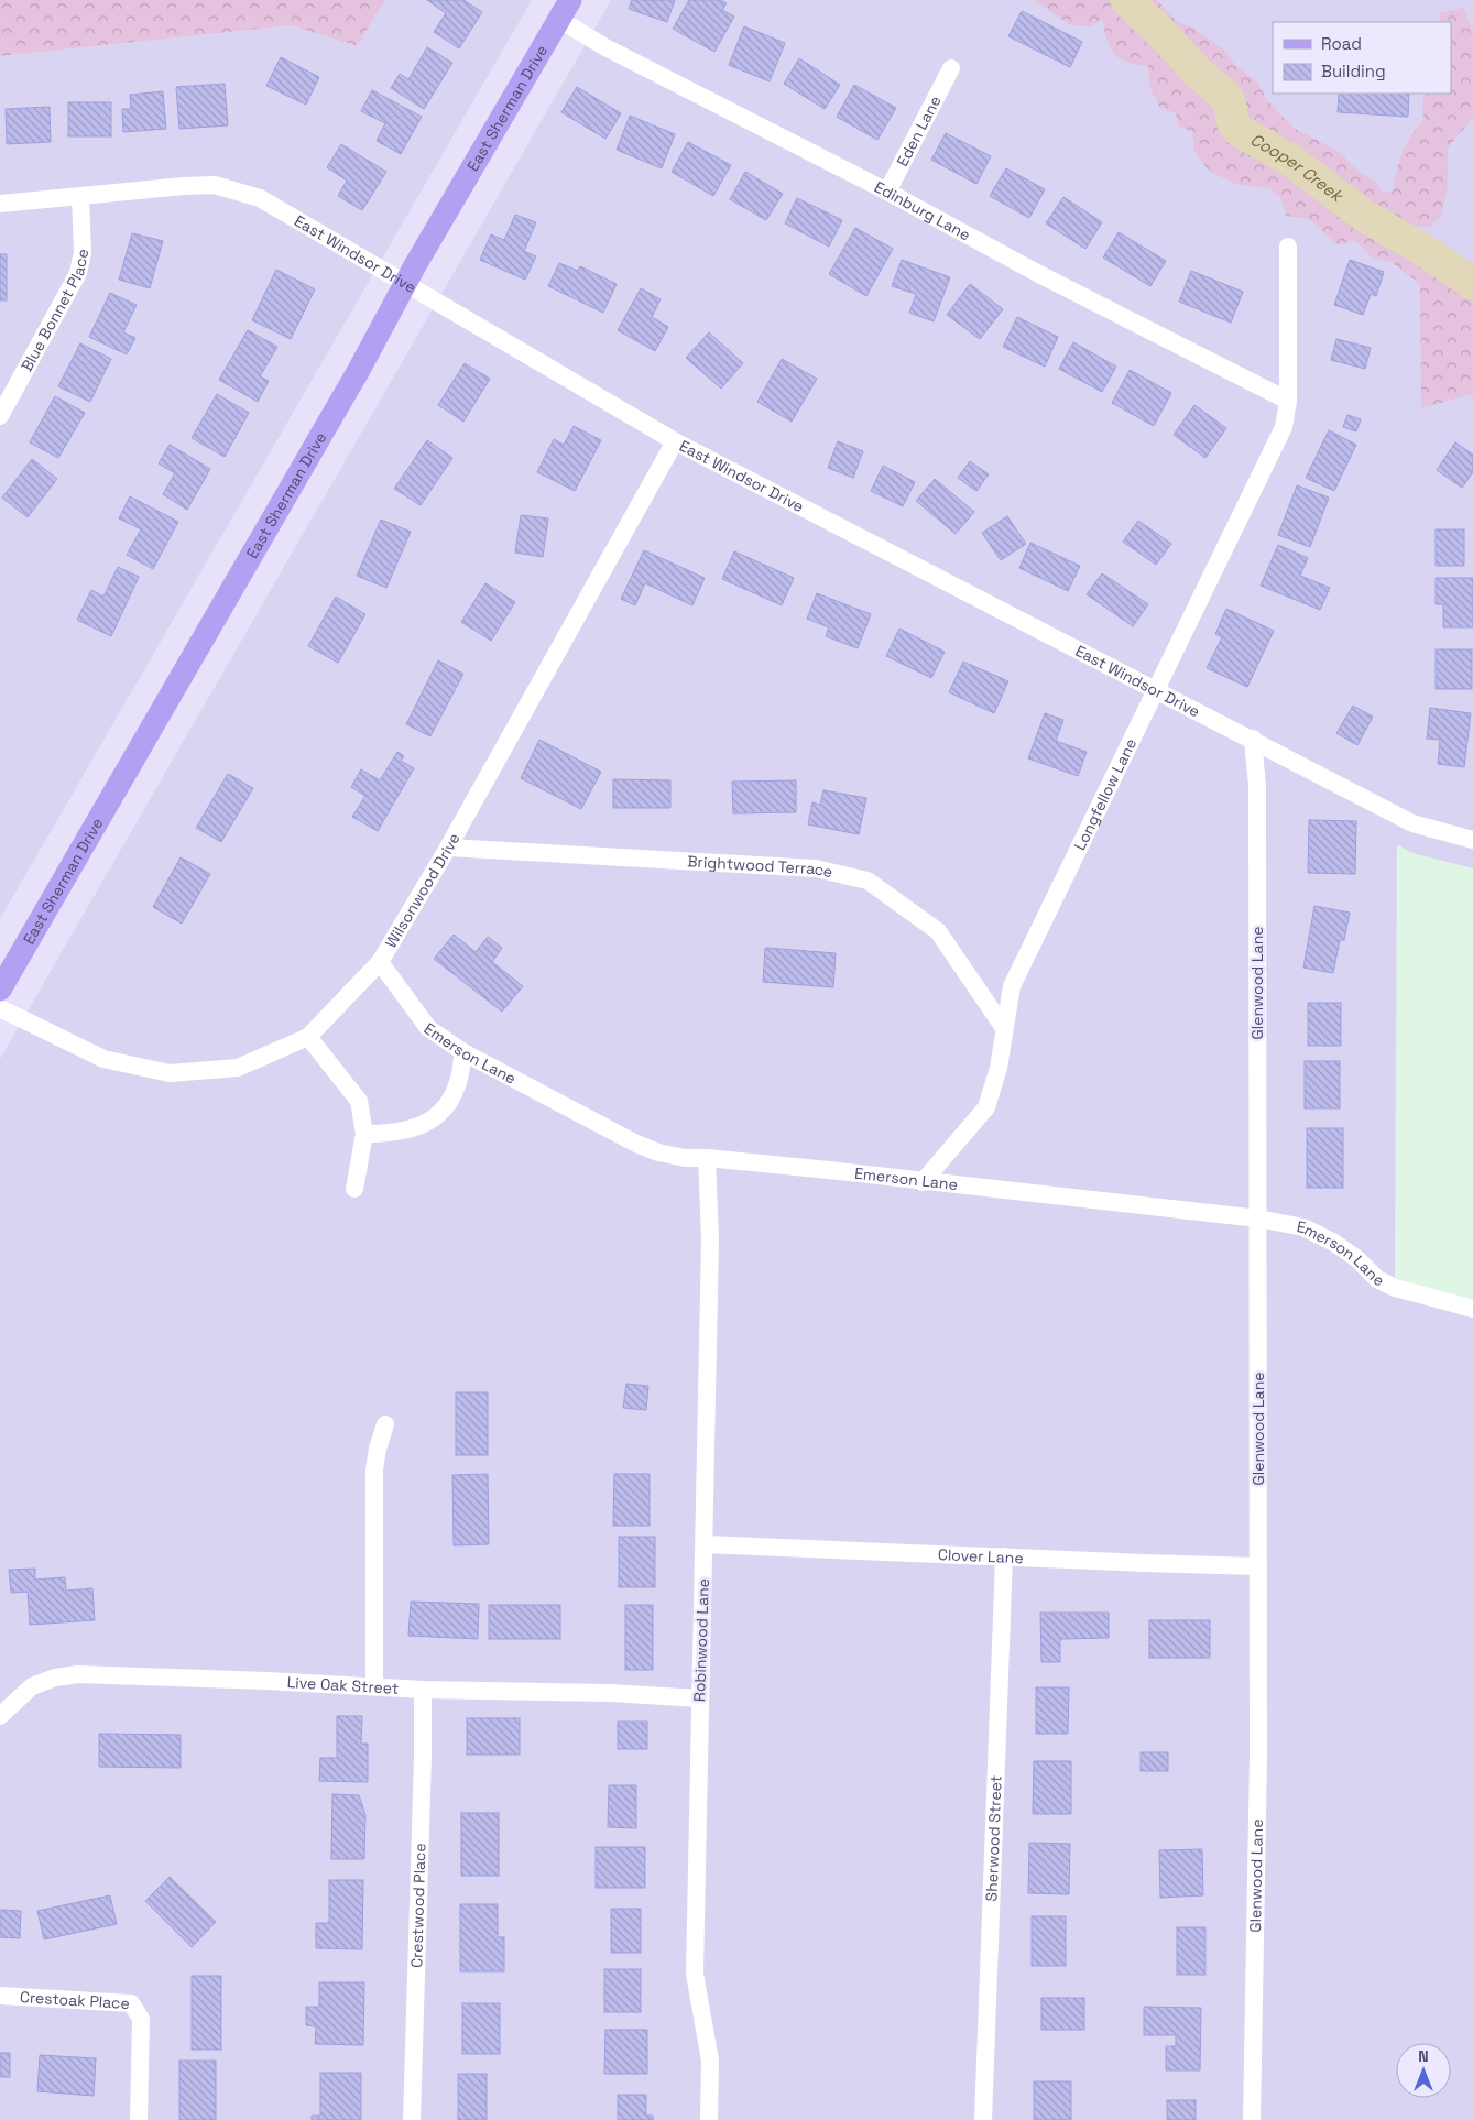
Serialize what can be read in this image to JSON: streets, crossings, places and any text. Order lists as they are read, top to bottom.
{
  "streets": {
    "main road": ["East Sherman Drive"],
    "street": [
      "Eden Lane",
      "Edinburg Lane",
      "East Windsor Drive",
      "Blue Bonnet Place",
      "Longfellow Lane",
      "Brightwood Terrace",
      "Wilsonwood Drive",
      "Glenwood Lane",
      "Emerson Lane",
      "Clover Lane",
      "Robinwood Lane",
      "Live Oak Street",
      "Sherwood Street",
      "Crestwood Place",
      "Crestoak Place"
    ]
  },
  "crossings": [
    ["East Sherman Drive", "Edinburg Lane"],
    ["East Sherman Drive", "East Windsor Drive"],
    ["Eden Lane", "Edinburg Lane"],
    ["Edinburg Lane", "Longfellow Lane"],
    ["East Windsor Drive", "Blue Bonnet Place"],
    ["East Windsor Drive", "Longfellow Lane"],
    ["East Windsor Drive", "Wilsonwood Drive"],
    ["East Windsor Drive", "Glenwood Lane"],
    ["Longfellow Lane", "Brightwood Terrace"],
    ["Longfellow Lane", "Emerson Lane"],
    ["Brightwood Terrace", "Wilsonwood Drive"],
    ["Wilsonwood Drive", "Emerson Lane"],
    ["Glenwood Lane", "Emerson Lane"],
    ["Glenwood Lane", "Clover Lane"],
    ["Emerson Lane", "Robinwood Lane"],
    ["Clover Lane", "Robinwood Lane"],
    ["Clover Lane", "Sherwood Street"],
    ["Robinwood Lane", "Live Oak Street"],
    ["Live Oak Street", "Crestwood Place"]
  ],
  "water": ["Cooper Creek"],
  "legend": ["Road", "Building"],
  "north": "top"
}
